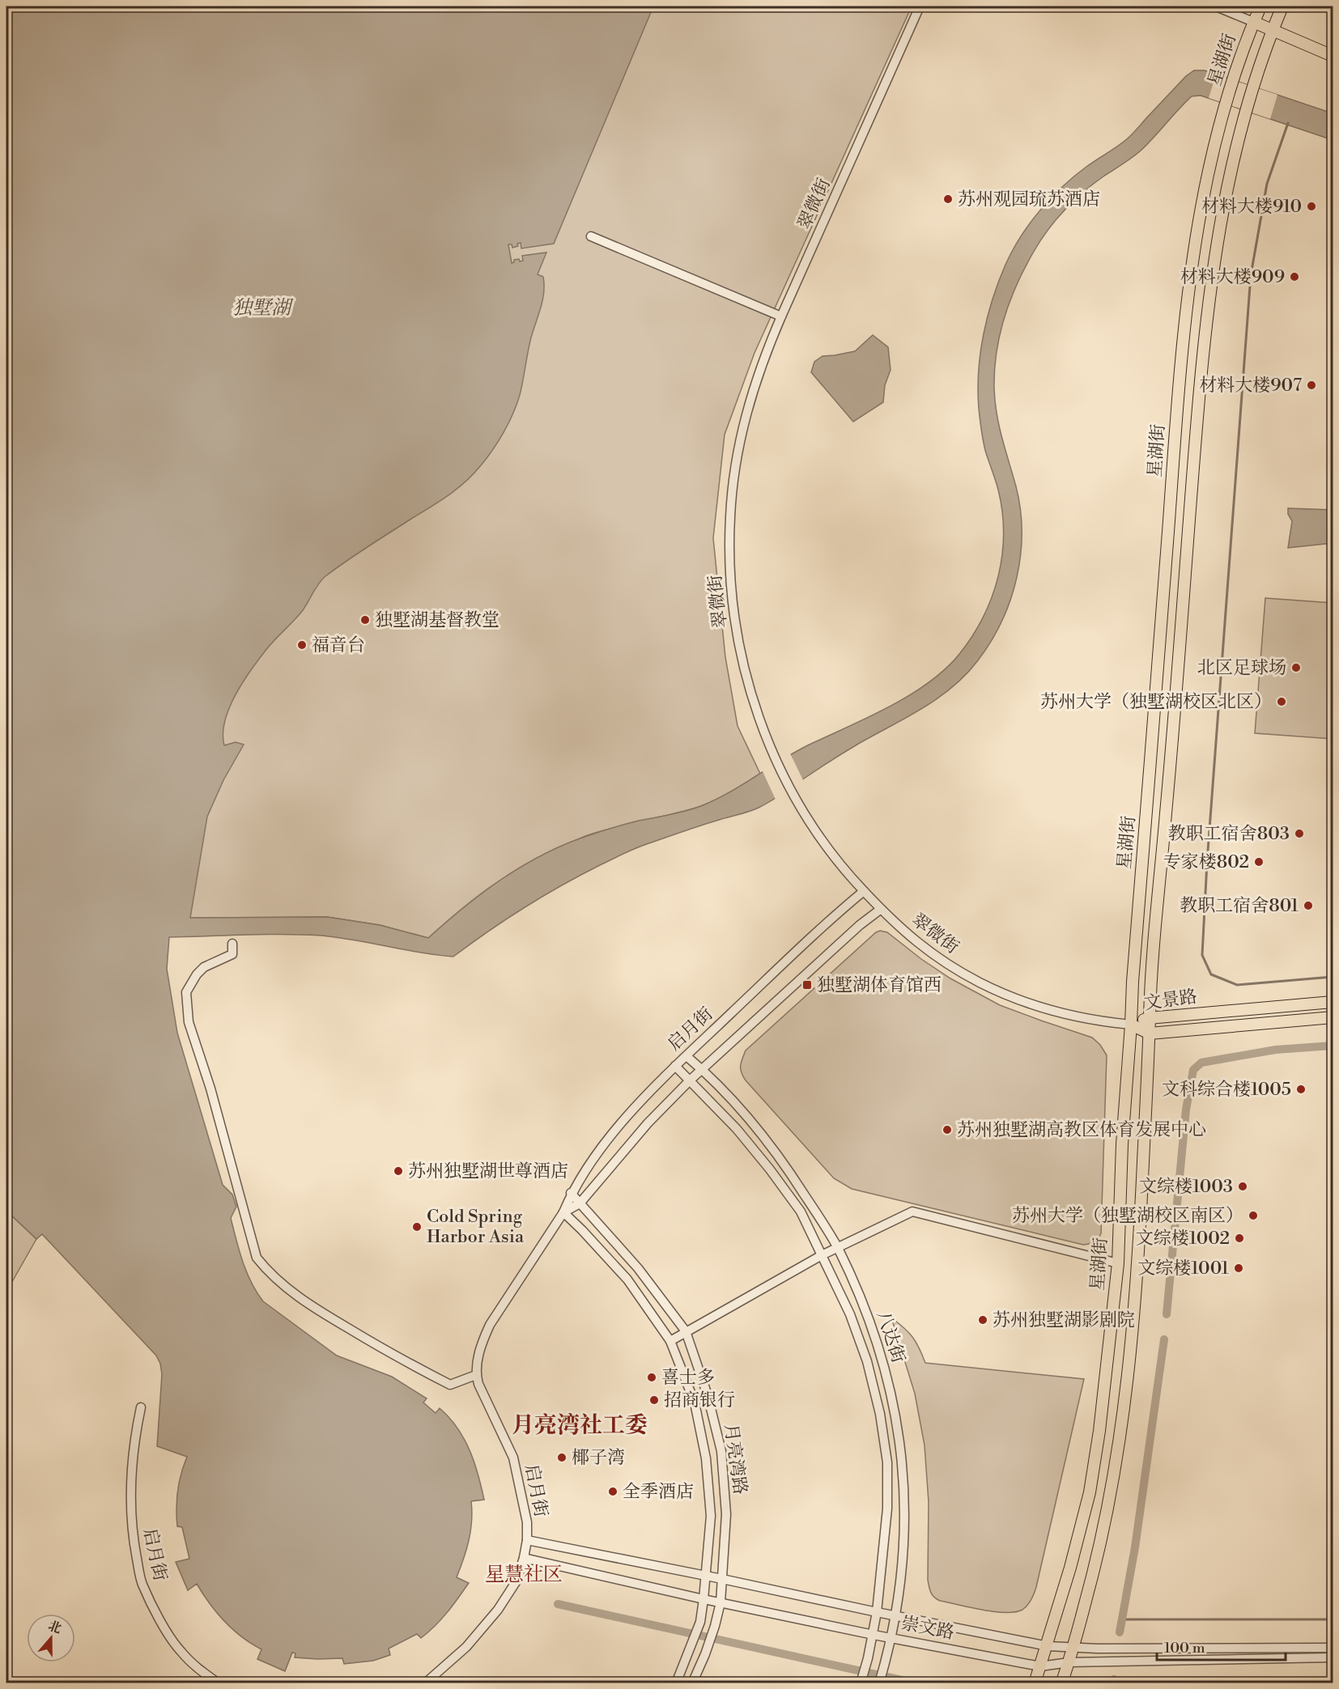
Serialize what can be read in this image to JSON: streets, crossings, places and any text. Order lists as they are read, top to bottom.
{
  "streets": {
    "main road": ["星湖街", "文景路"],
    "street": [
      "翠微街",
      "启月街",
      "八达街",
      "月亮湾路",
      "崇文路"
    ]
  },
  "crossings": [
    ["星湖街", "翠微街"],
    ["星湖街", "文景路"],
    ["星湖街", "崇文路"],
    ["翠微街", "文景路"],
    ["翠微街", "启月街"],
    ["启月街", "八达街"],
    ["启月街", "月亮湾路"],
    ["启月街", "崇文路"],
    ["八达街", "崇文路"],
    ["月亮湾路", "崇文路"]
  ],
  "districts": ["月亮湾社工委", "星慧社区"],
  "water": ["独墅湖"],
  "places": {
    "other": [
      "苏州观园琉苏酒店",
      "材料大楼910",
      "材料大楼909",
      "材料大楼907",
      "独墅湖基督教堂",
      "福音台",
      "北区足球场",
      "苏州大学（独墅湖校区北区）",
      "教职工宿舍803",
      "专家楼802",
      "教职工宿舍801",
      "文科综合楼1005",
      "苏州独墅湖高教区体育发展中心",
      "苏州独墅湖世尊酒店",
      "文综楼1003",
      "苏州大学（独墅湖校区南区）",
      "Cold Spring Harbor Asia",
      "文综楼1002",
      "文综楼1001",
      "苏州独墅湖影剧院",
      "喜士多",
      "招商银行",
      "椰子湾",
      "全季酒店"
    ],
    "transit": ["独墅湖体育馆西"]
  },
  "scale_bar": "100 m",
  "north": "top"
}
